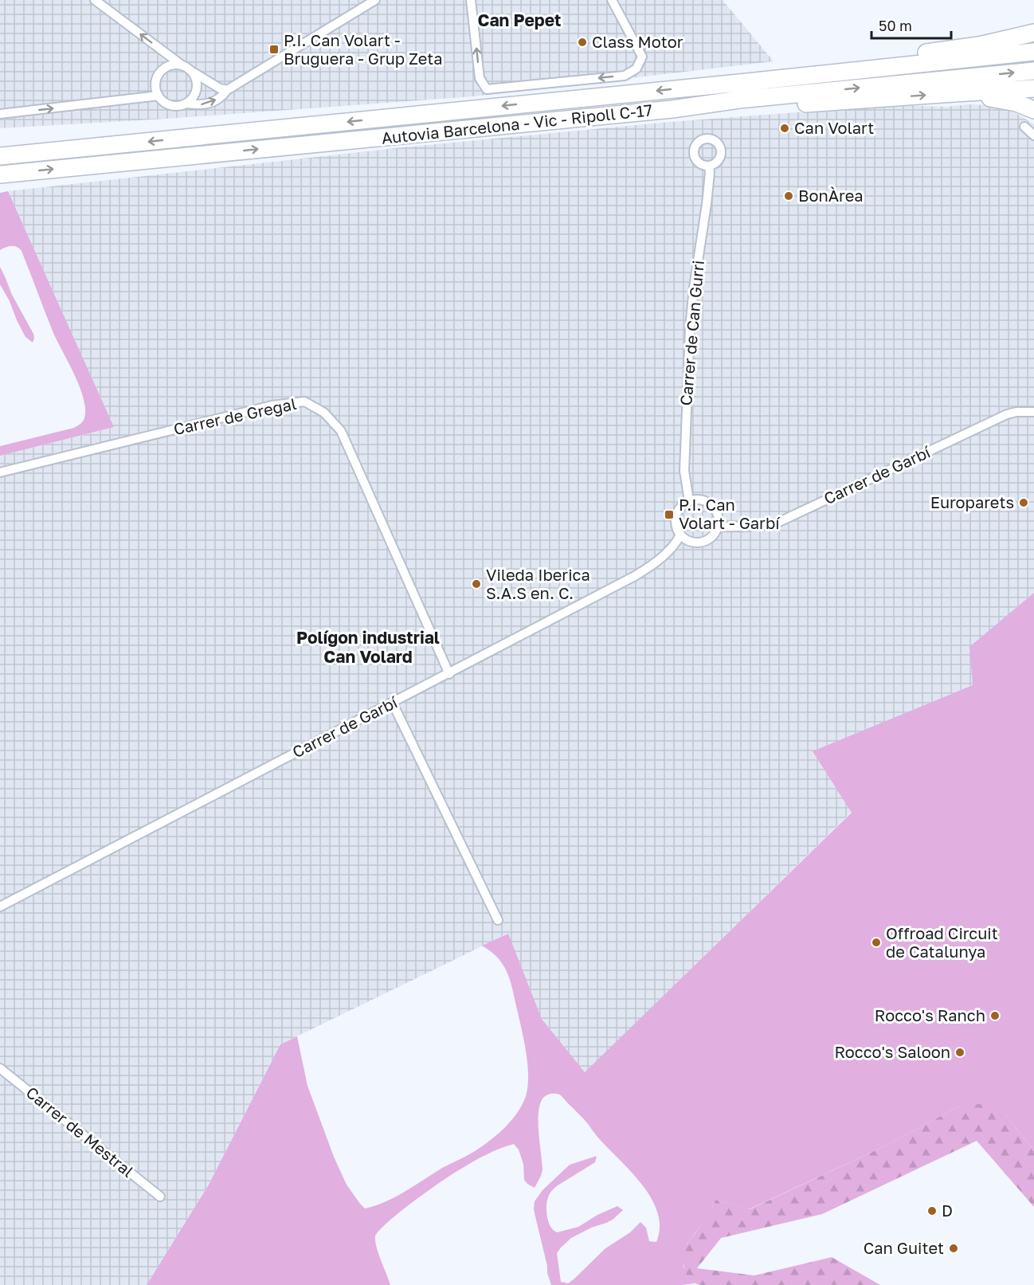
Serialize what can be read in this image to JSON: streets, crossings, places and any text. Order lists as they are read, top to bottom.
{
  "streets": {
    "highway": ["Autovia Barcelona - Vic - Ripoll C-17"],
    "street": [
      "Carrer de Can Gurri",
      "Carrer de Gregal",
      "Carrer de Garbí",
      "Carrer de Mestral"
    ]
  },
  "crossings": [
    ["Carrer de Can Gurri", "Carrer de Garbí"],
    ["Carrer de Gregal", "Carrer de Garbí"]
  ],
  "districts": ["Can Pepet", "Polígon industrial Can Volard"],
  "places": {
    "other": [
      "Class Motor",
      "Can Volart",
      "BonÀrea",
      "Europarets",
      "Vileda Iberica S.A.S en. C.",
      "Offroad Circuit de Catalunya",
      "Rocco's Ranch",
      "Rocco's Saloon",
      "D",
      "Can Guitet"
    ],
    "transit": ["P.I. Can Volart - Bruguera - Grup Zeta", "P.I. Can Volart - Garbí"]
  },
  "scale_bar": "50 m"
}
